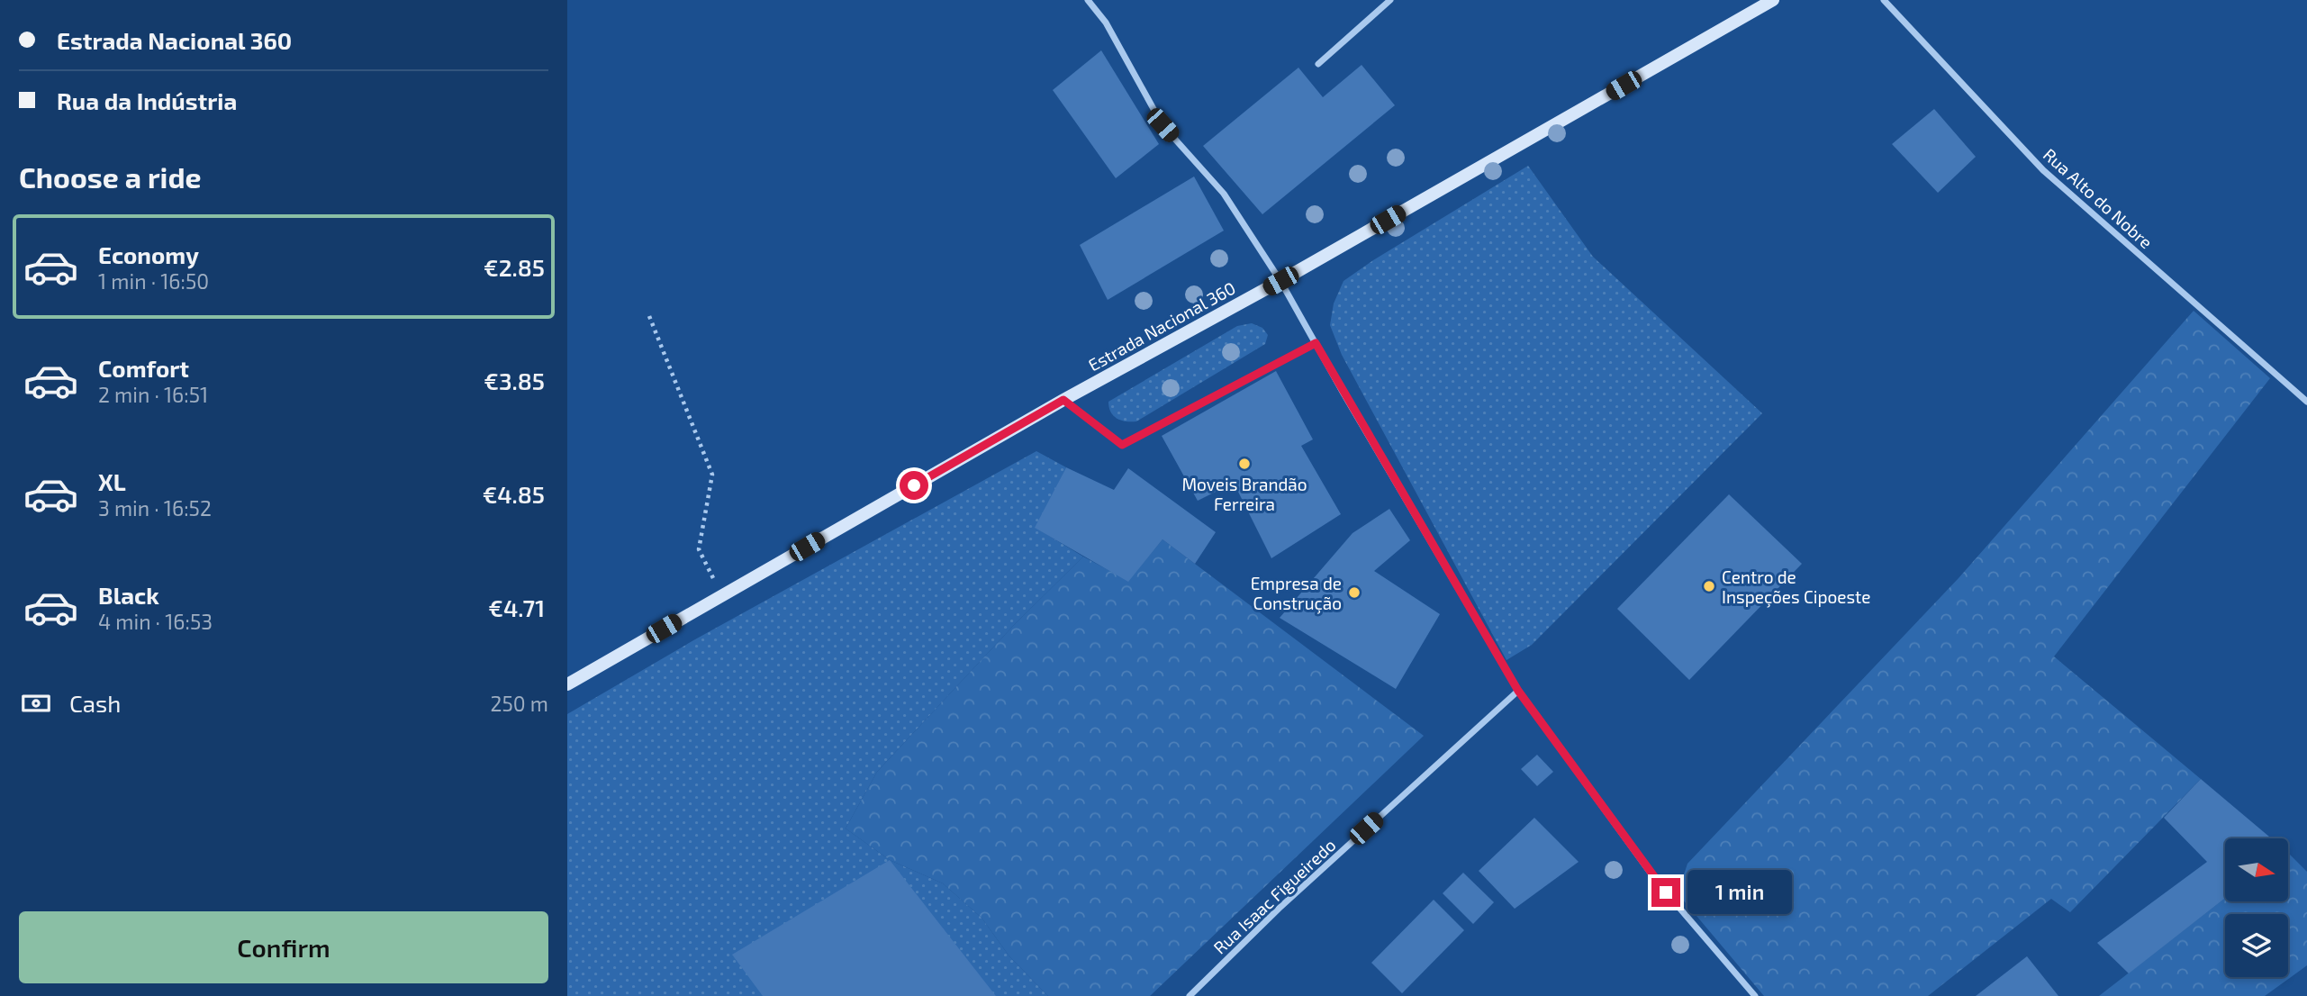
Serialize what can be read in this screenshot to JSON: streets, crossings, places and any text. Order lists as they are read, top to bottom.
{
  "streets": {
    "main road": ["Estrada Nacional 360"],
    "street": ["Rua Alto do Nobre", "Rua Isaac Figueiredo"]
  },
  "places": ["Moveis Brandão Ferreira", "Centro de Inspeções Cipoeste", "Empresa de Construção"],
  "north": "right",
  "page": {
    "banner": ["Estrada Nacional 360", "Rua da Indústria"],
    "heading": "Choose a ride",
    "list": [
      {
        "name": "Economy",
        "note": "1 min · 16:50",
        "value": "€2.85"
      },
      {
        "name": "Comfort",
        "note": "2 min · 16:51",
        "value": "€3.85"
      },
      {
        "name": "XL",
        "note": "3 min · 16:52",
        "value": "€4.85"
      },
      {
        "name": "Black",
        "note": "4 min · 16:53",
        "value": "€4.71"
      }
    ],
    "pay": ["Cash", "250 m"],
    "bubble": "1 min",
    "buttons": "Confirm"
  }
}
